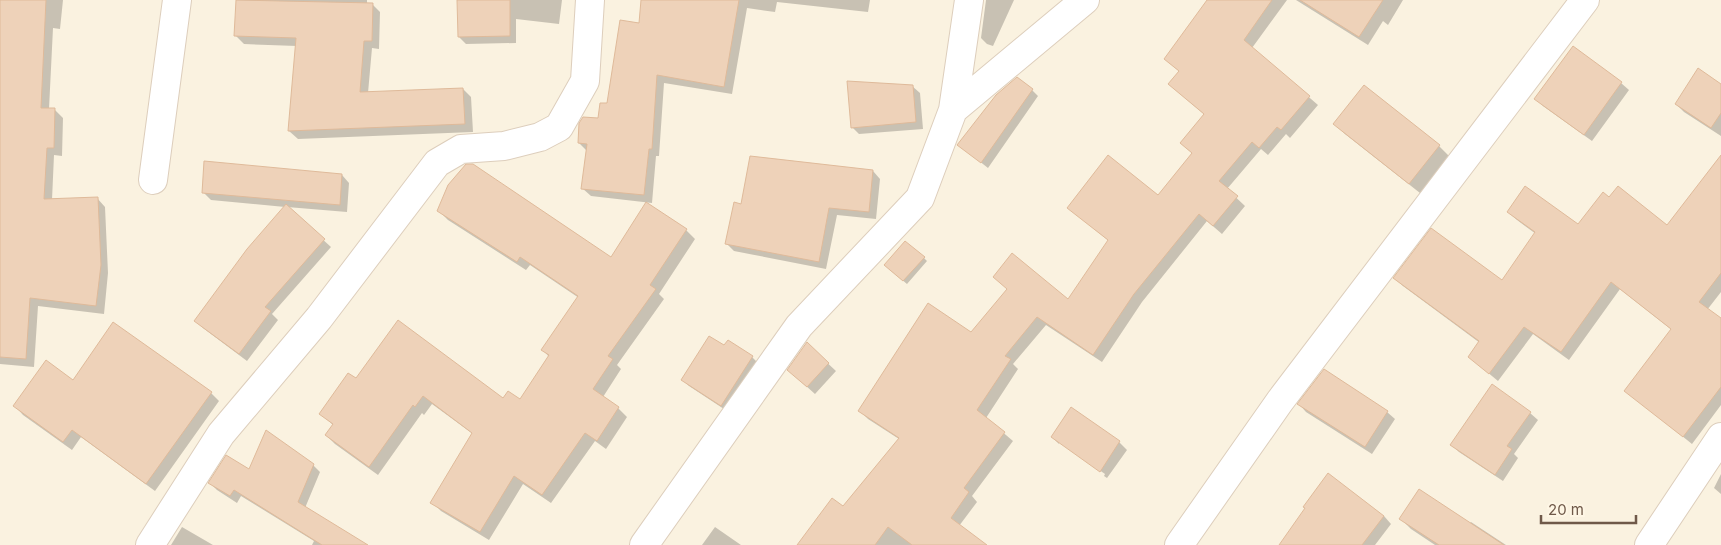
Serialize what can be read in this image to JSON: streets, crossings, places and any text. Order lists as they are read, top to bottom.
{
  "scale_bar": "20 m"
}
